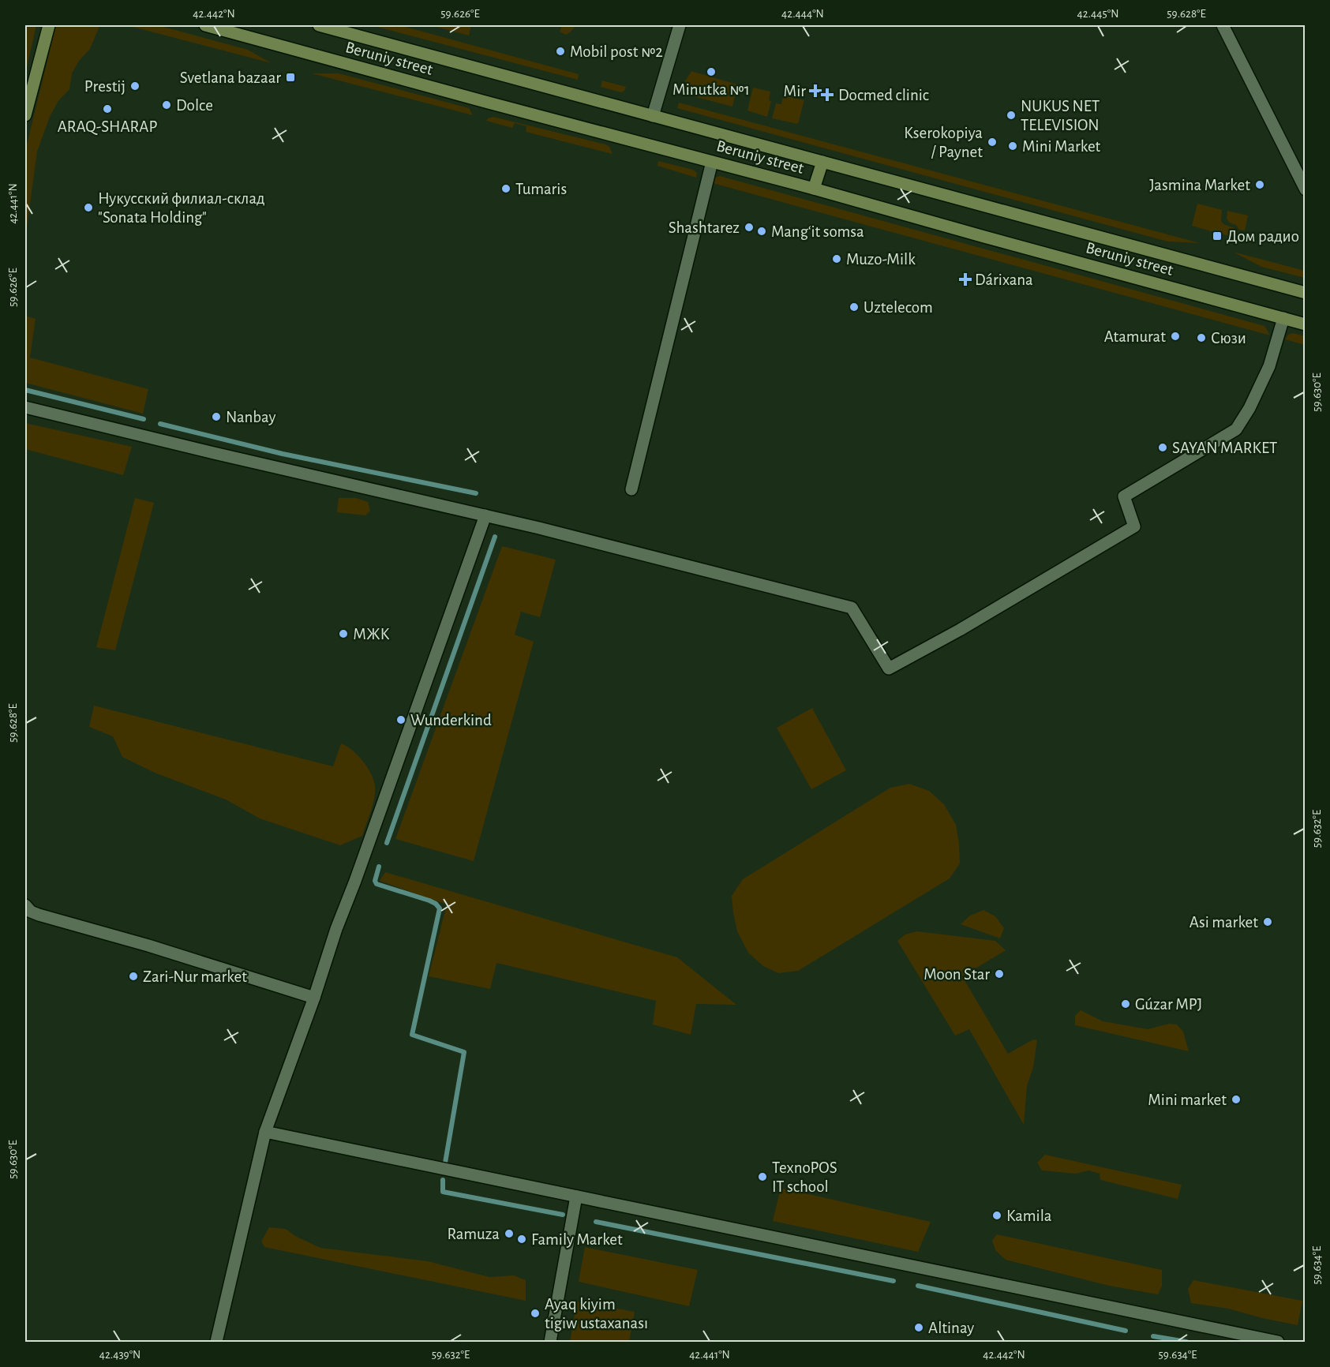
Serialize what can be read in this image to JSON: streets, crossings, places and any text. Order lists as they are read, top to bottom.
{
  "streets": {
    "main road": ["Beruniy street"]
  },
  "places": {
    "other": [
      "Mobil post №2",
      "Minutka №1",
      "Prestij",
      "Dolce",
      "ARAQ-SHARAP",
      "NUKUS NET TELEVISION",
      "Kserokopiya / Paynet",
      "Mini Market",
      "Jasmina Market",
      "Tumaris",
      "Нукусский филиал-склад \"Sonata Holding\"",
      "Shashtarez",
      "Mangʻit somsa",
      "Muzo-Milk",
      "Uztelecom",
      "Atamurat",
      "Сюзи",
      "Nanbay",
      "SAYAN MARKET",
      "МЖК",
      "Wunderkind",
      "Asi market",
      "Moon Star",
      "Zari-Nur market",
      "Gúzar MPJ",
      "Mini market",
      "TexnoPOS IT school",
      "Kamila",
      "Ramuza",
      "Family Market",
      "Ayaq kiyim tigiw ustaxanası",
      "Altinay"
    ],
    "transit": ["Svetlana bazaar", "Дом радио"],
    "health": ["Mir", "Docmed clinic", "Dárixana"]
  },
  "coordinates": [
    "42.442°N",
    "59.626°E",
    "42.444°N",
    "42.445°N",
    "59.628°E",
    "42.441°N",
    "59.630°E",
    "59.632°E",
    "59.634°E",
    "42.439°N"
  ]
}
